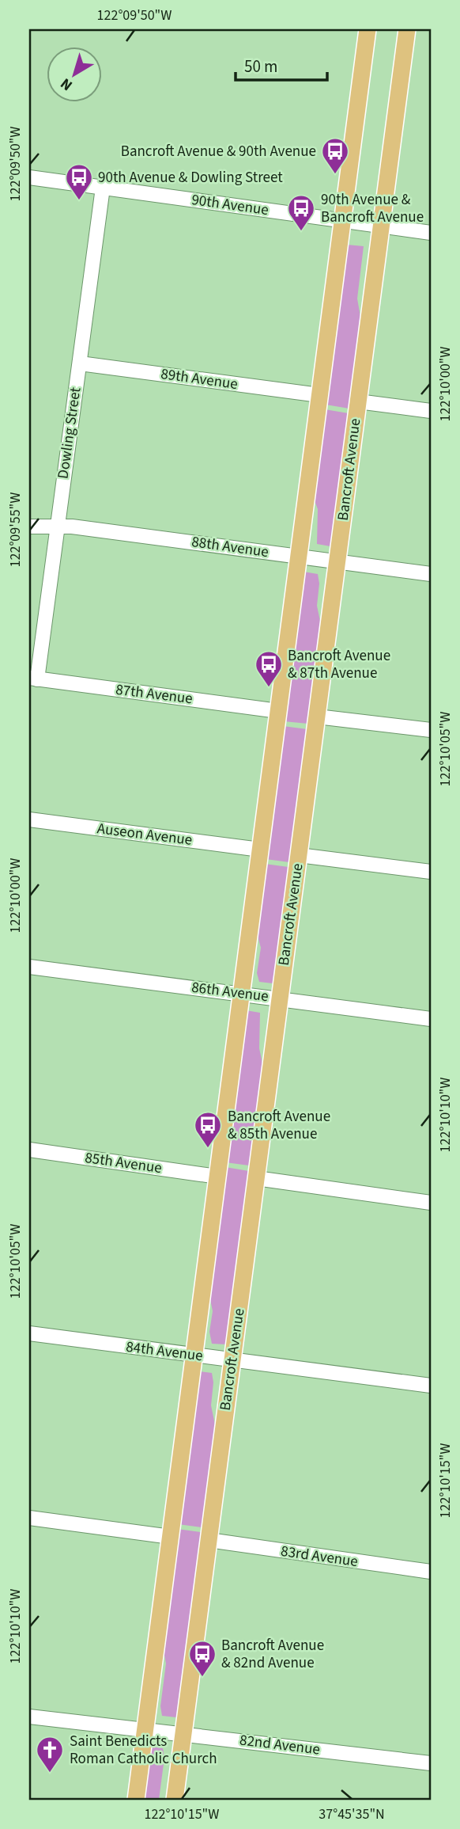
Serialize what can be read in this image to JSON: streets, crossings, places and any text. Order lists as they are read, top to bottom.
{
  "streets": {
    "main road": ["Bancroft Avenue"],
    "street": [
      "90th Avenue",
      "89th Avenue",
      "Dowling Street",
      "88th Avenue",
      "87th Avenue",
      "Auseon Avenue",
      "86th Avenue",
      "85th Avenue",
      "84th Avenue",
      "83rd Avenue",
      "82nd Avenue"
    ]
  },
  "crossings": [
    ["90th Avenue", "Dowling Street"],
    ["90th Avenue", "Bancroft Avenue"],
    ["89th Avenue", "Dowling Street"],
    ["Dowling Street", "88th Avenue"],
    ["Dowling Street", "87th Avenue"],
    ["Bancroft Avenue", "88th Avenue"],
    ["Bancroft Avenue", "86th Avenue"],
    ["Bancroft Avenue", "84th Avenue"],
    ["Bancroft Avenue", "83rd Avenue"],
    ["Bancroft Avenue", "82nd Avenue"]
  ],
  "places": {
    "bus stop": [
      "Bancroft Avenue & 90th Avenue",
      "90th Avenue & Dowling Street",
      "90th Avenue & Bancroft Avenue",
      "Bancroft Avenue & 87th Avenue",
      "Bancroft Avenue & 85th Avenue",
      "Bancroft Avenue & 82nd Avenue"
    ],
    "church": ["Saint Benedicts Roman Catholic Church"]
  },
  "scale_bar": "50 m",
  "north": "bottom left",
  "coordinates": [
    "122°09'50\"W",
    "122°10'00\"W",
    "122°09'55\"W",
    "122°10'05\"W",
    "122°10'10\"W",
    "122°10'15\"W",
    "37°45'35\"N"
  ]
}
